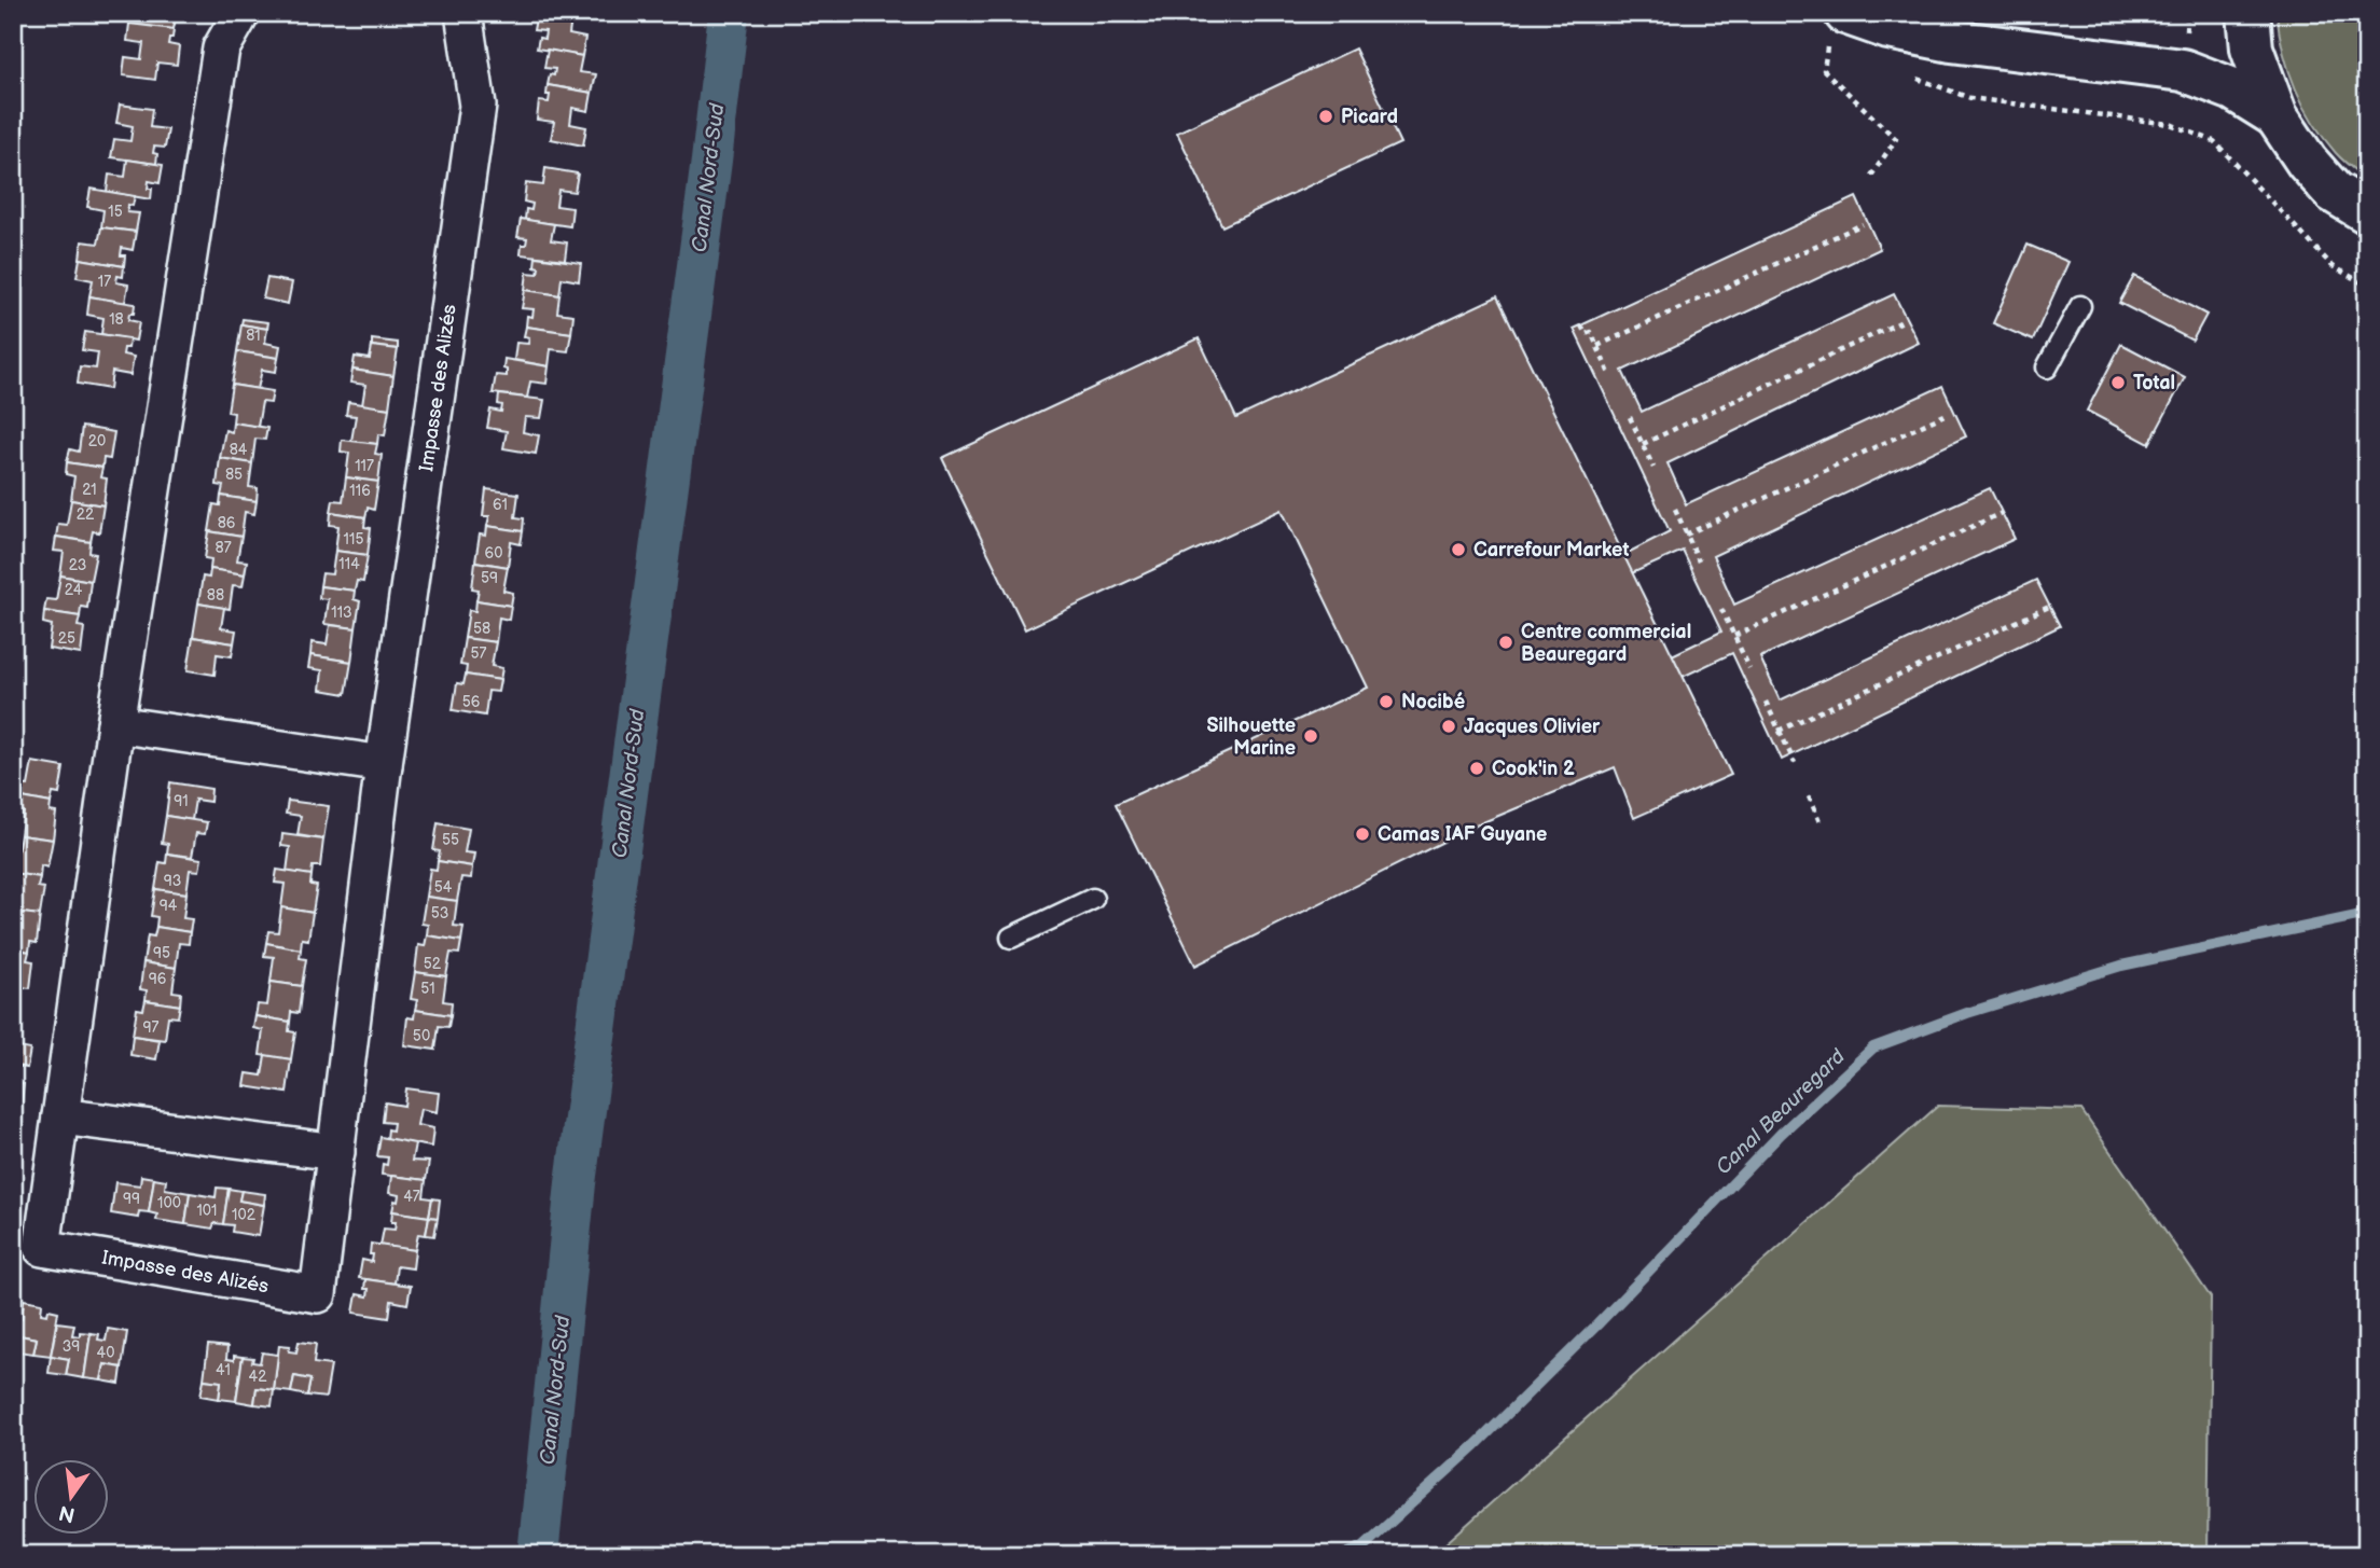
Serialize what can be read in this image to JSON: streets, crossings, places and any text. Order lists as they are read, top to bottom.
{
  "streets": {
    "street": ["Impasse des Alizés"]
  },
  "water": ["Canal Nord-Sud", "Canal Beauregard"],
  "places": [
    "Picard",
    "Total",
    "Carrefour Market",
    "Centre commercial Beauregard",
    "Nocibé",
    "Jacques Olivier",
    "Silhouette Marine",
    "Cook'in 2",
    "Camas IAF Guyane"
  ],
  "house_numbers": [
    "15",
    "17",
    "18",
    "81",
    "20",
    "84",
    "117",
    "85",
    "21",
    "116",
    "61",
    "22",
    "86",
    "115",
    "87",
    "60",
    "114",
    "23",
    "59",
    "24",
    "88",
    "113",
    "58",
    "25",
    "57",
    "56",
    "91",
    "55",
    "93",
    "54",
    "94",
    "53",
    "95",
    "52",
    "96",
    "51",
    "97",
    "50",
    "47",
    "99",
    "100",
    "101",
    "102",
    "39",
    "40",
    "41",
    "42"
  ],
  "north": "bottom"
}
